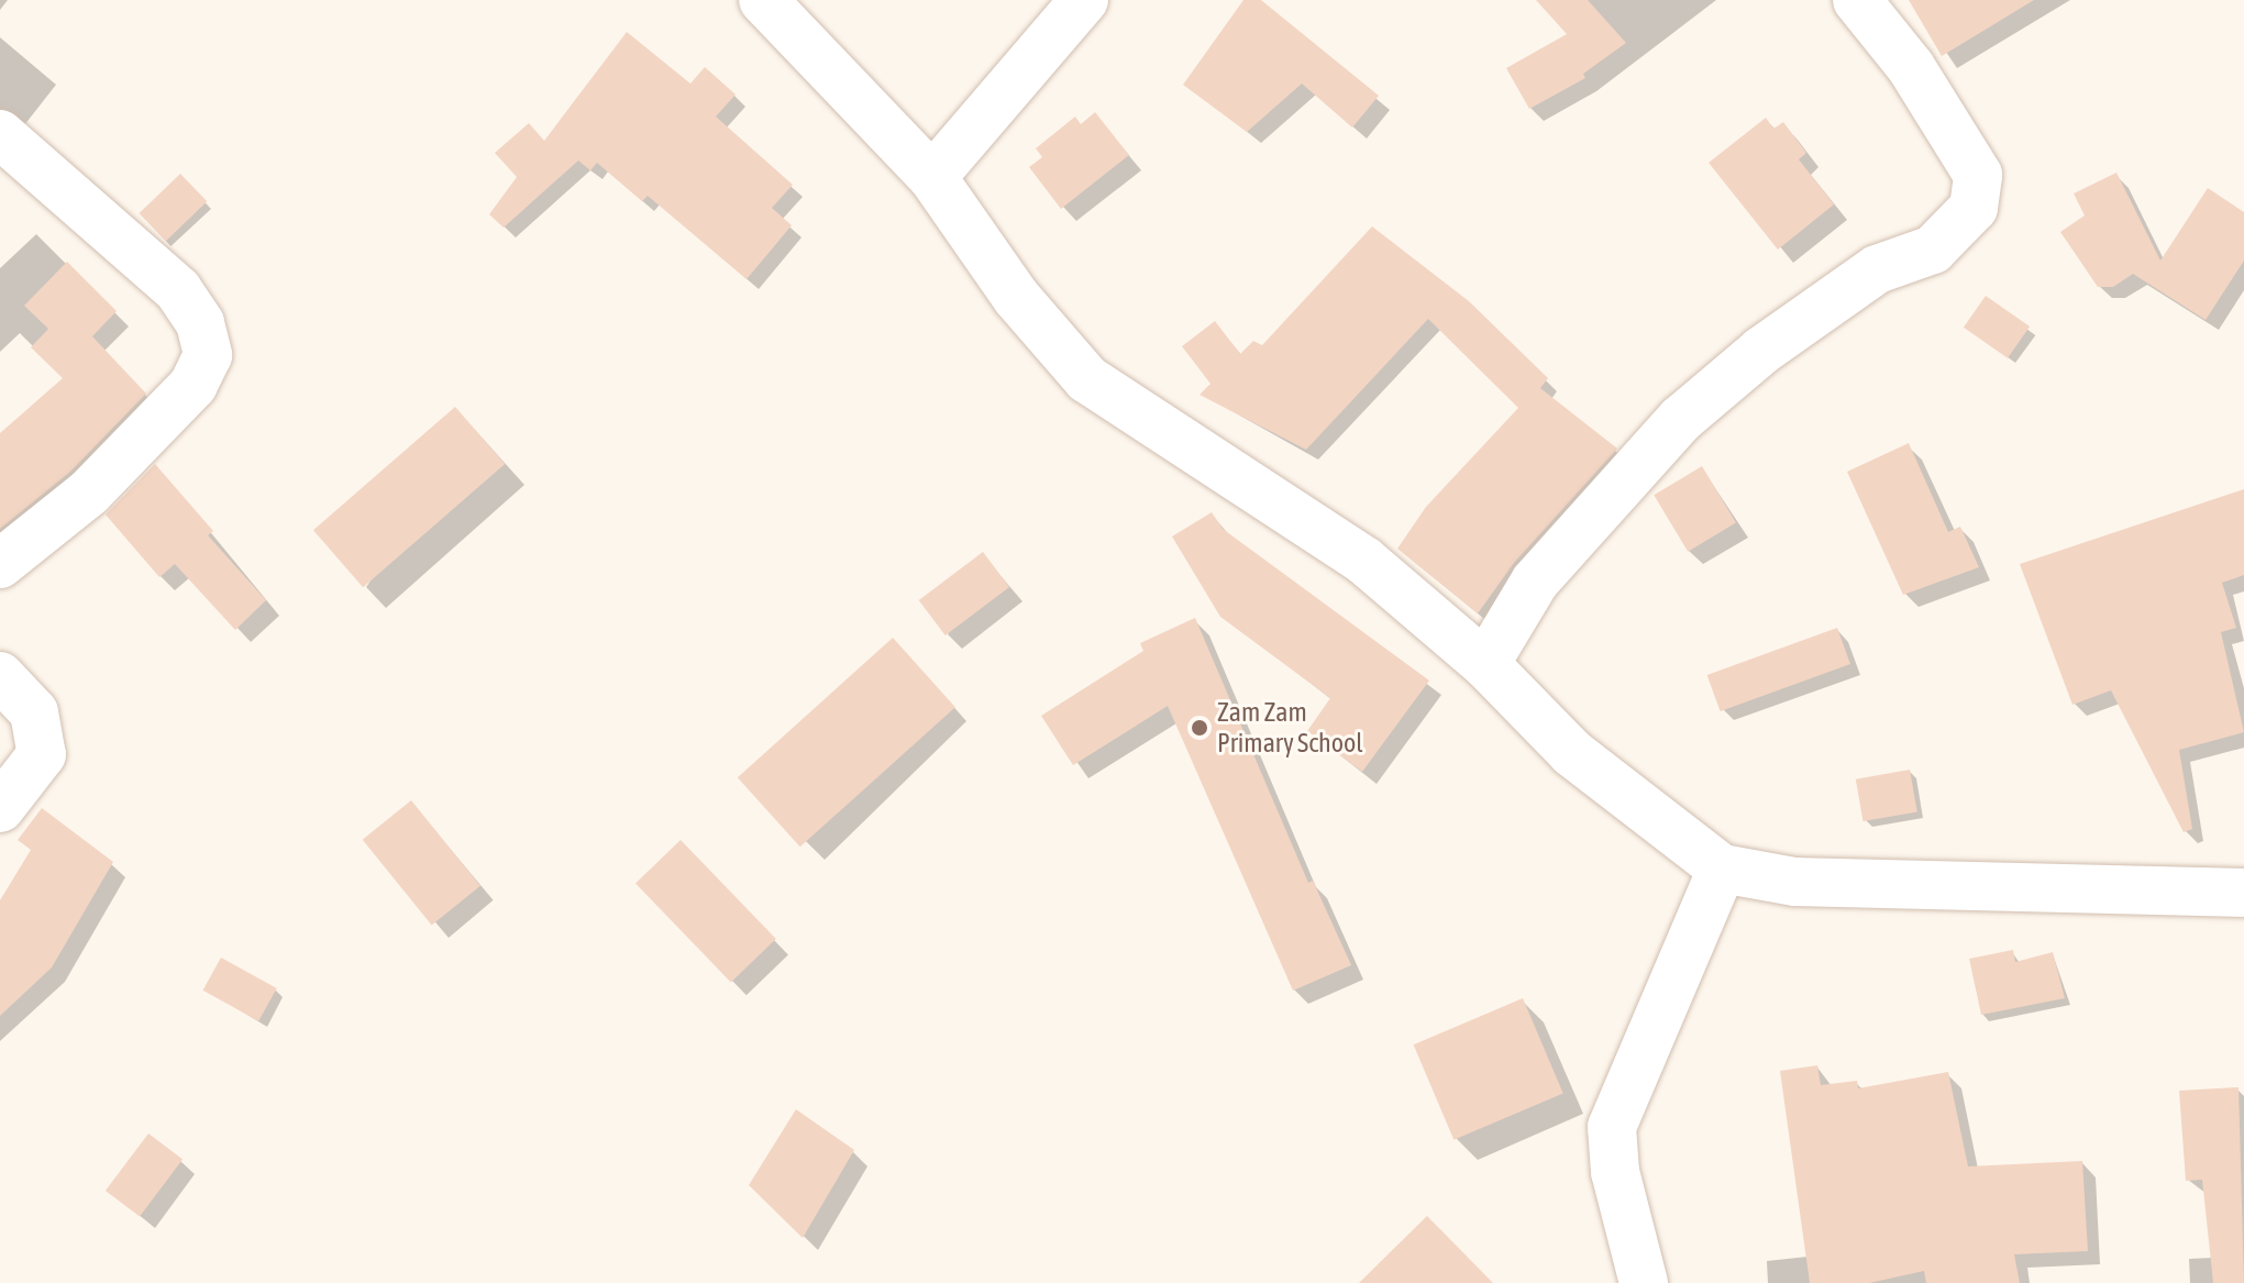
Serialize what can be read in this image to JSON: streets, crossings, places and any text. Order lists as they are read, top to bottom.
{
  "places": ["Zam Zam Primary School"]
}
